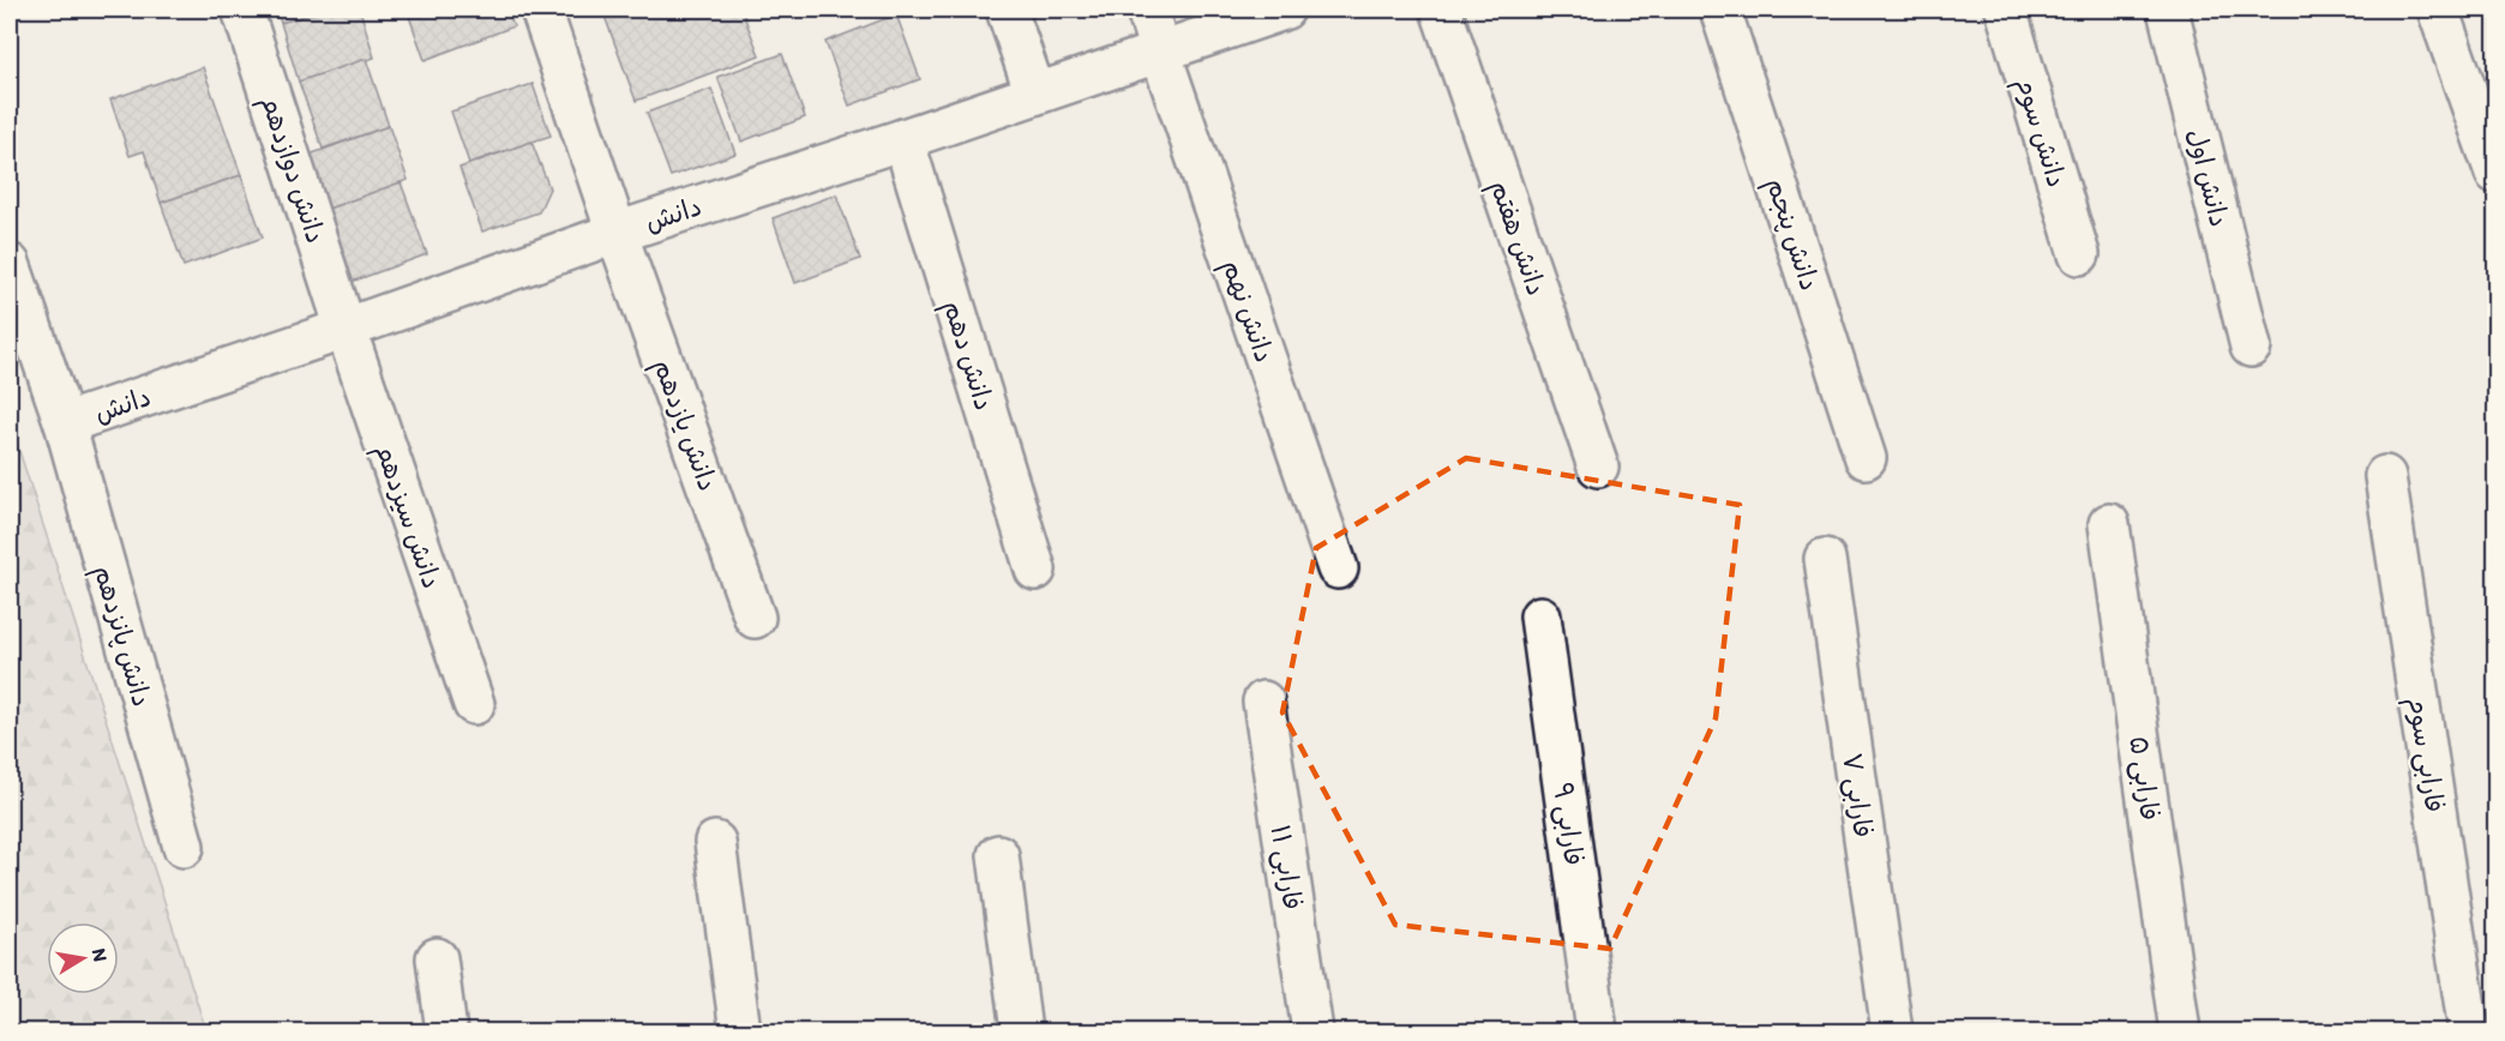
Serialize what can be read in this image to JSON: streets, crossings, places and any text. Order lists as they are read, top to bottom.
{
  "streets": {
    "street": [
      "دانش سوم",
      "دانش دوازدهم",
      "دانش اول",
      "دانش",
      "دانش پنجم",
      "دانش هفتم",
      "دانش نهم",
      "دانش دهم",
      "دانش یازدهم",
      "دانش سیزدهم",
      "دانش پانزدهم",
      "فارابی سوم",
      "فارابی ۵",
      "فارابی ۷",
      "فارابی ۹",
      "فارابی ۱۱"
    ]
  },
  "crossings": [
    ["دانش دوازدهم", "دانش"],
    ["دانش دوازدهم", "دانش سیزدهم"],
    ["دانش", "دانش نهم"],
    ["دانش", "دانش دهم"],
    ["دانش", "دانش یازدهم"],
    ["دانش", "دانش سیزدهم"],
    ["دانش", "دانش پانزدهم"]
  ],
  "north": "right"
}
